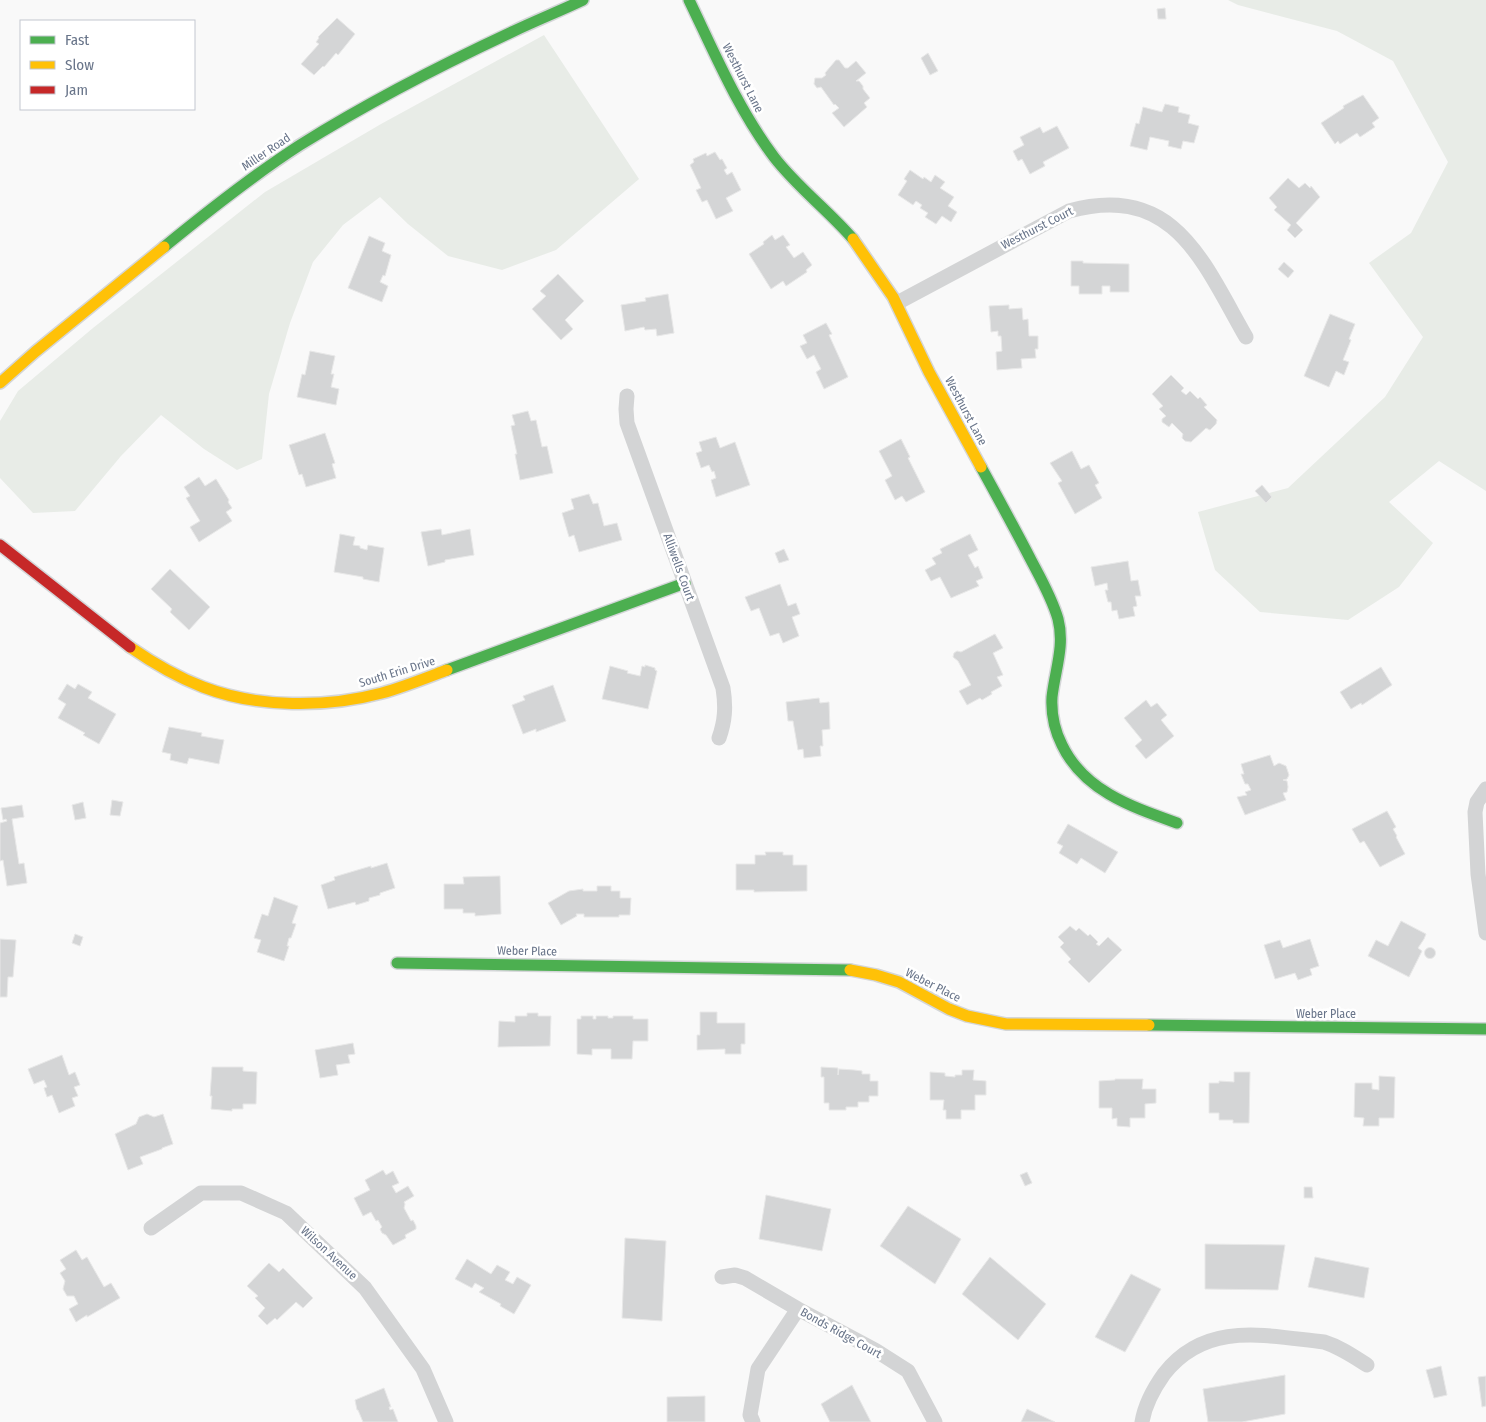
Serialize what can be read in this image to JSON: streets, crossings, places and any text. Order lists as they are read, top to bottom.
{
  "streets": {
    "street": [
      "Westhurst Lane",
      "Miller Road",
      "Westhurst Court",
      "Alliwells Court",
      "South Erin Drive",
      "Weber Place",
      "Wilson Avenue",
      "Bonds Ridge Court"
    ]
  },
  "crossings": [
    ["Westhurst Lane", "Westhurst Court"],
    ["Alliwells Court", "South Erin Drive"]
  ],
  "legend": ["Fast", "Slow", "Jam"]
}
